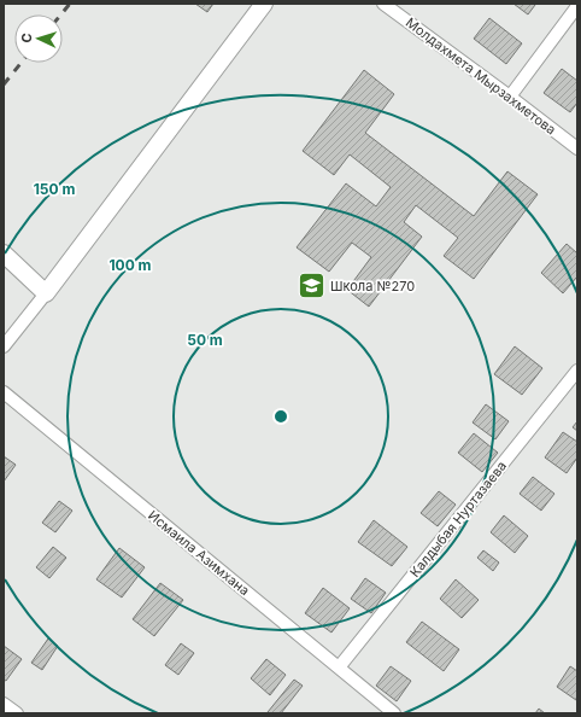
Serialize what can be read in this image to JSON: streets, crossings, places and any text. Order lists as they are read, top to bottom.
{
  "streets": {
    "street": ["Молдахмета Мырзахметова", "Калдыбая Нуртазаева", "Исмаила Азимхана"]
  },
  "crossings": [
    ["Калдыбая Нуртазаева", "Исмаила Азимхана"]
  ],
  "places": {
    "school or university": ["Школа №270"]
  },
  "north": "left",
  "rings": ["150 m", "100 m", "50 m"]
}
